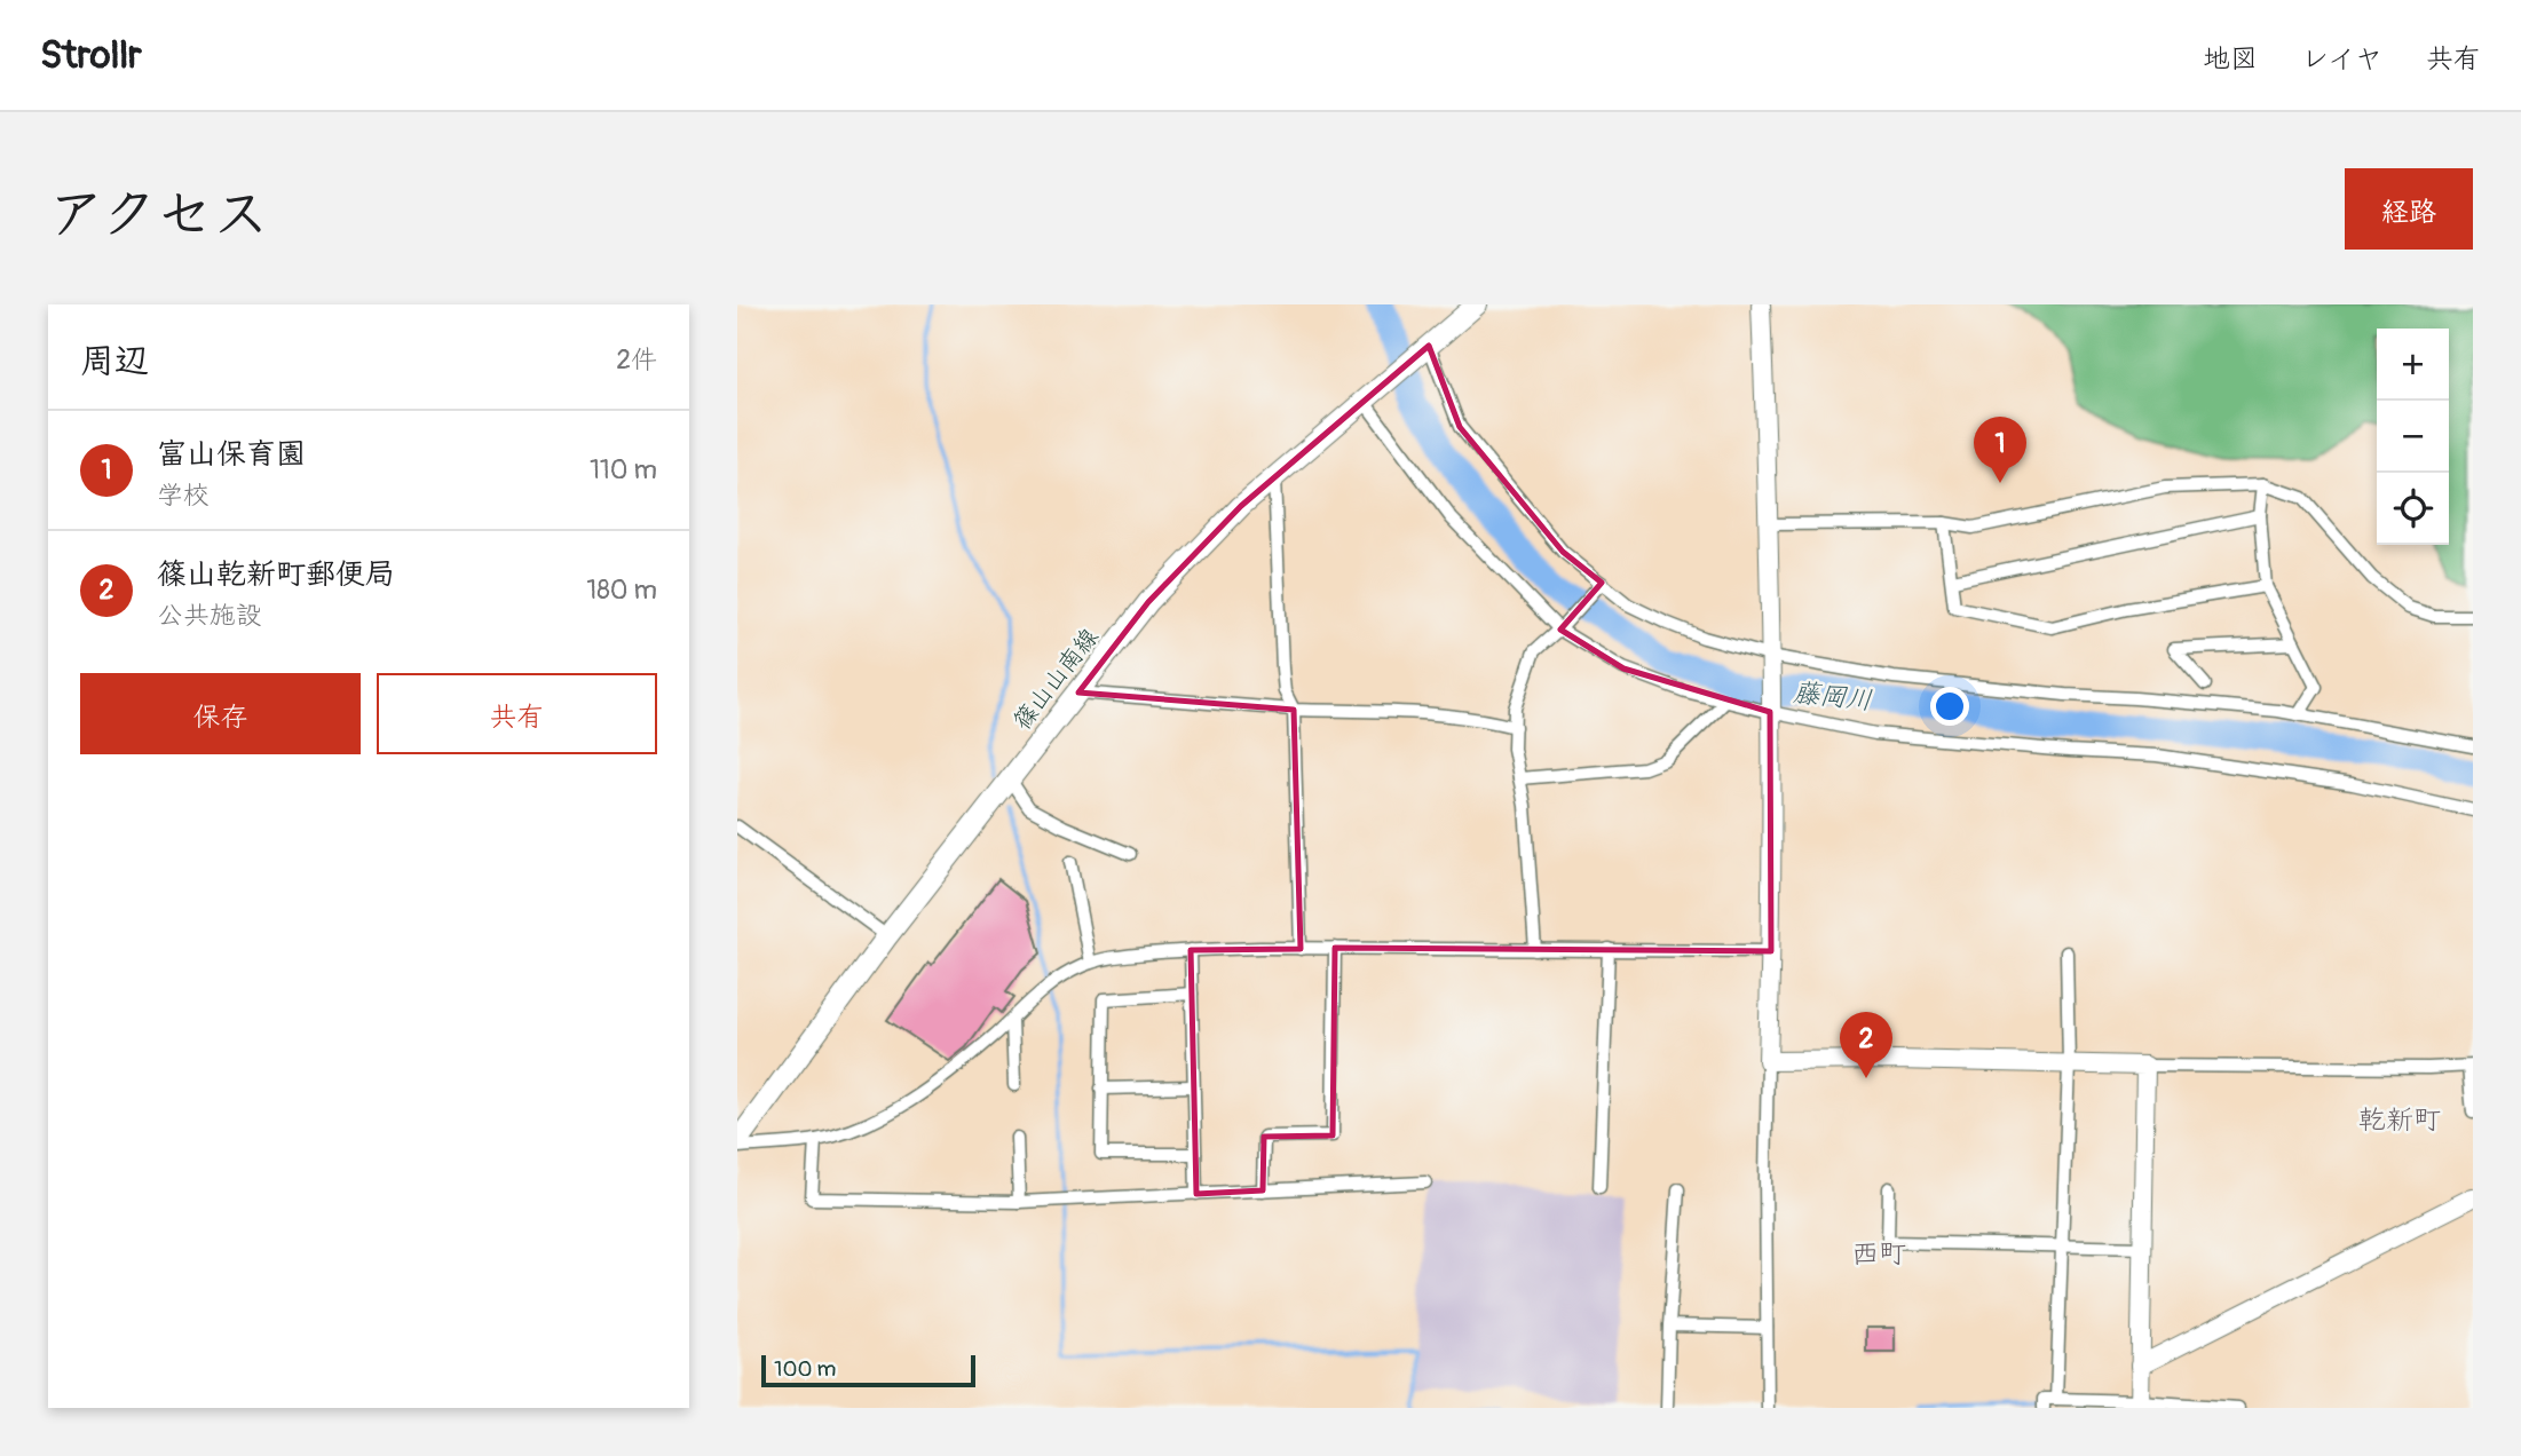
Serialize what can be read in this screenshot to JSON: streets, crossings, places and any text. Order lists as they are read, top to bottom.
{
  "streets": {
    "main road": ["篠山山南線"]
  },
  "districts": ["乾新町", "西町"],
  "water": ["藤岡川"],
  "scale_bar": "100 m",
  "page": {
    "header": "Strollr",
    "nav": ["地図", "レイヤ", "共有"],
    "title": "アクセス",
    "buttons": [
      "経路",
      ["保存", "共有"]
    ],
    "heading": ["周辺", "2件"],
    "map_buttons": ["+", "−"],
    "list": [
      {
        "mark": "1",
        "name": "富山保育園",
        "note": "学校",
        "value": "110 m"
      },
      {
        "mark": "2",
        "name": "篠山乾新町郵便局",
        "note": "公共施設",
        "value": "180 m"
      }
    ],
    "pins": ["1", "2"],
    "scale": "100 m"
  }
}
